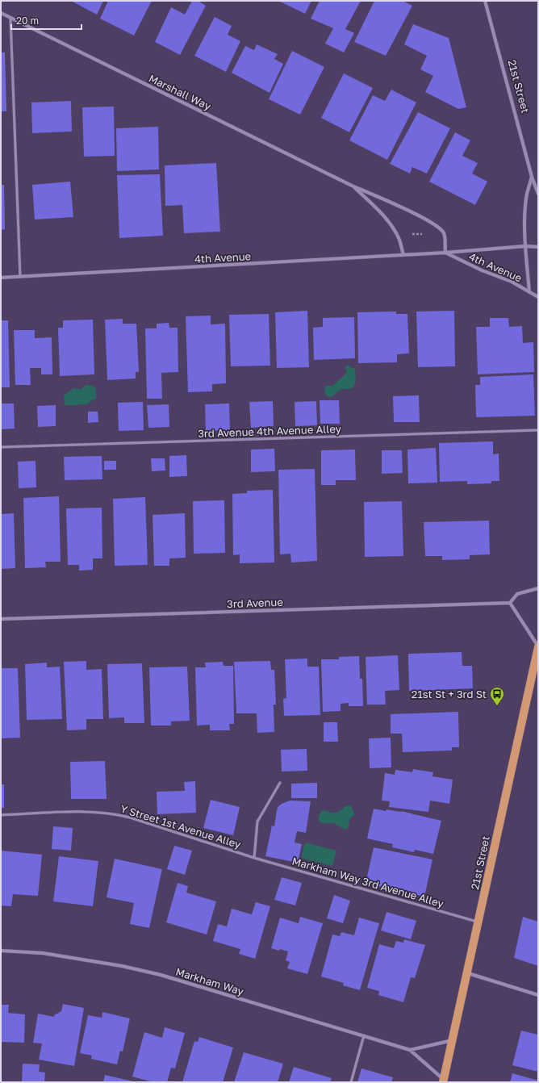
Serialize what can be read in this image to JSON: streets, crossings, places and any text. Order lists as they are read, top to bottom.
{
  "streets": {
    "main road": ["21st Street"],
    "street": [
      "Marshall Way",
      "4th Avenue",
      "3rd Avenue",
      "Markham Way"
    ],
    "lane": ["3rd Avenue 4th Avenue Alley", "Y Street 1st Avenue Alley", "Markham Way 3rd Avenue Alley"]
  },
  "crossings": [
    ["21st Street", "4th Avenue"],
    ["21st Street", "Markham Way 3rd Avenue Alley"],
    ["21st Street", "Markham Way"],
    ["Marshall Way", "4th Avenue"],
    ["Y Street 1st Avenue Alley", "Markham Way 3rd Avenue Alley"]
  ],
  "places": {
    "bus stop": ["21st St + 3rd St"]
  },
  "scale_bar": "20 m"
}
